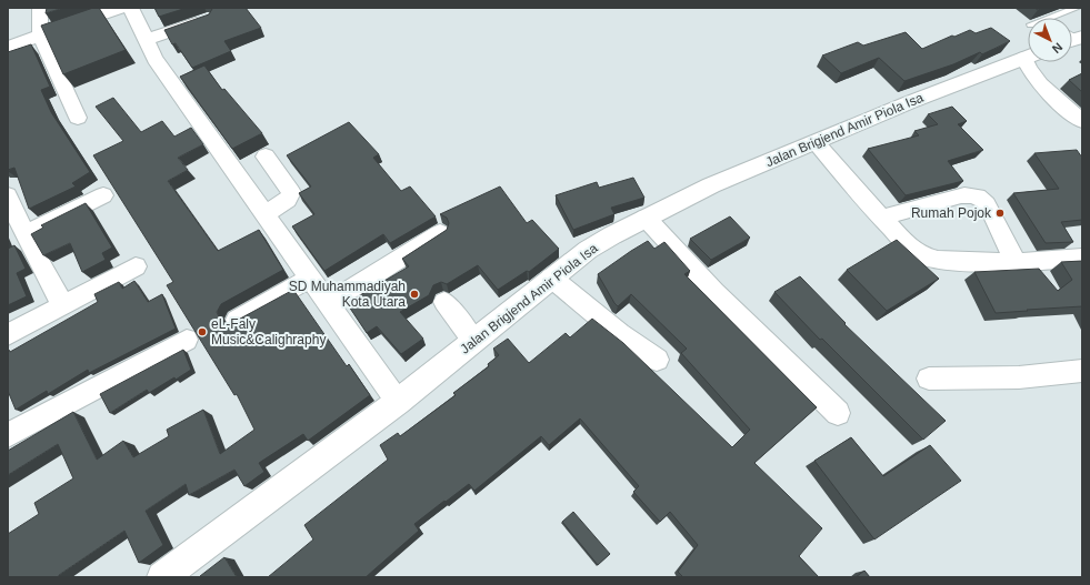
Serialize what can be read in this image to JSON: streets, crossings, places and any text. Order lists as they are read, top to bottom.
{
  "streets": {
    "main road": ["Jalan Brigjend Amir Piola Isa"]
  },
  "places": ["Rumah Pojok", "SD Muhammadiyah Kota Utara", "eL-Faly Music&Calighraphy"],
  "north": "bottom right"
}
